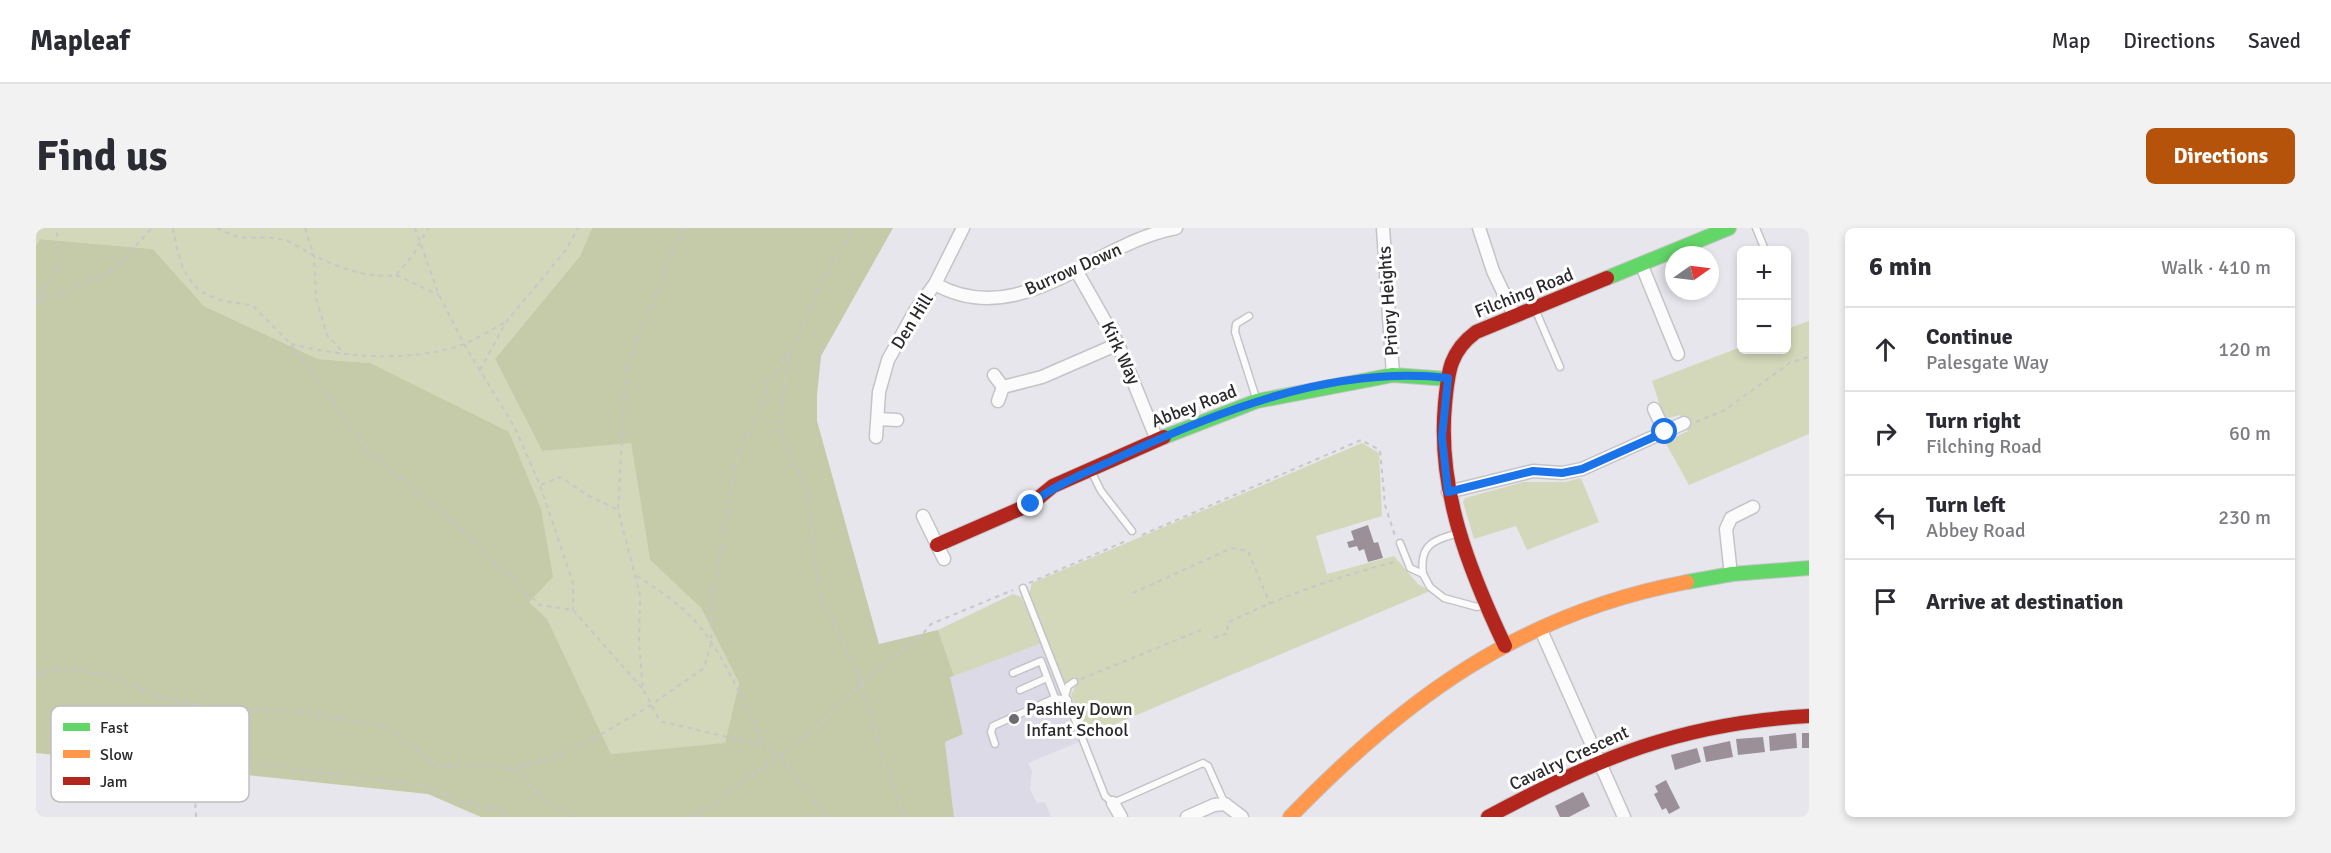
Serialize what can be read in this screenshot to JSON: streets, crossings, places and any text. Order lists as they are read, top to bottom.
{
  "streets": {
    "street": [
      "Burrow Down",
      "Filching Road",
      "Priory Heights",
      "Den Hill",
      "Kirk Way",
      "Abbey Road",
      "Cavalry Crescent"
    ]
  },
  "crossings": [
    ["Burrow Down", "Den Hill"],
    ["Burrow Down", "Kirk Way"],
    ["Filching Road", "Abbey Road"],
    ["Priory Heights", "Abbey Road"],
    ["Kirk Way", "Abbey Road"]
  ],
  "places": ["Pashley Down Infant School"],
  "legend": ["Fast", "Slow", "Jam"],
  "north": "right",
  "page": {
    "header": "Mapleaf",
    "nav": ["Map", "Directions", "Saved"],
    "buttons": "Directions",
    "title": "Find us",
    "heading": ["6 min", "Walk · 410 m"],
    "map_buttons": ["+", "−"],
    "list": [
      ["Continue", "Palesgate Way", "120 m"],
      ["Turn right", "Filching Road", "60 m"],
      ["Turn left", "Abbey Road", "230 m"],
      "Arrive at destination"
    ]
  }
}
